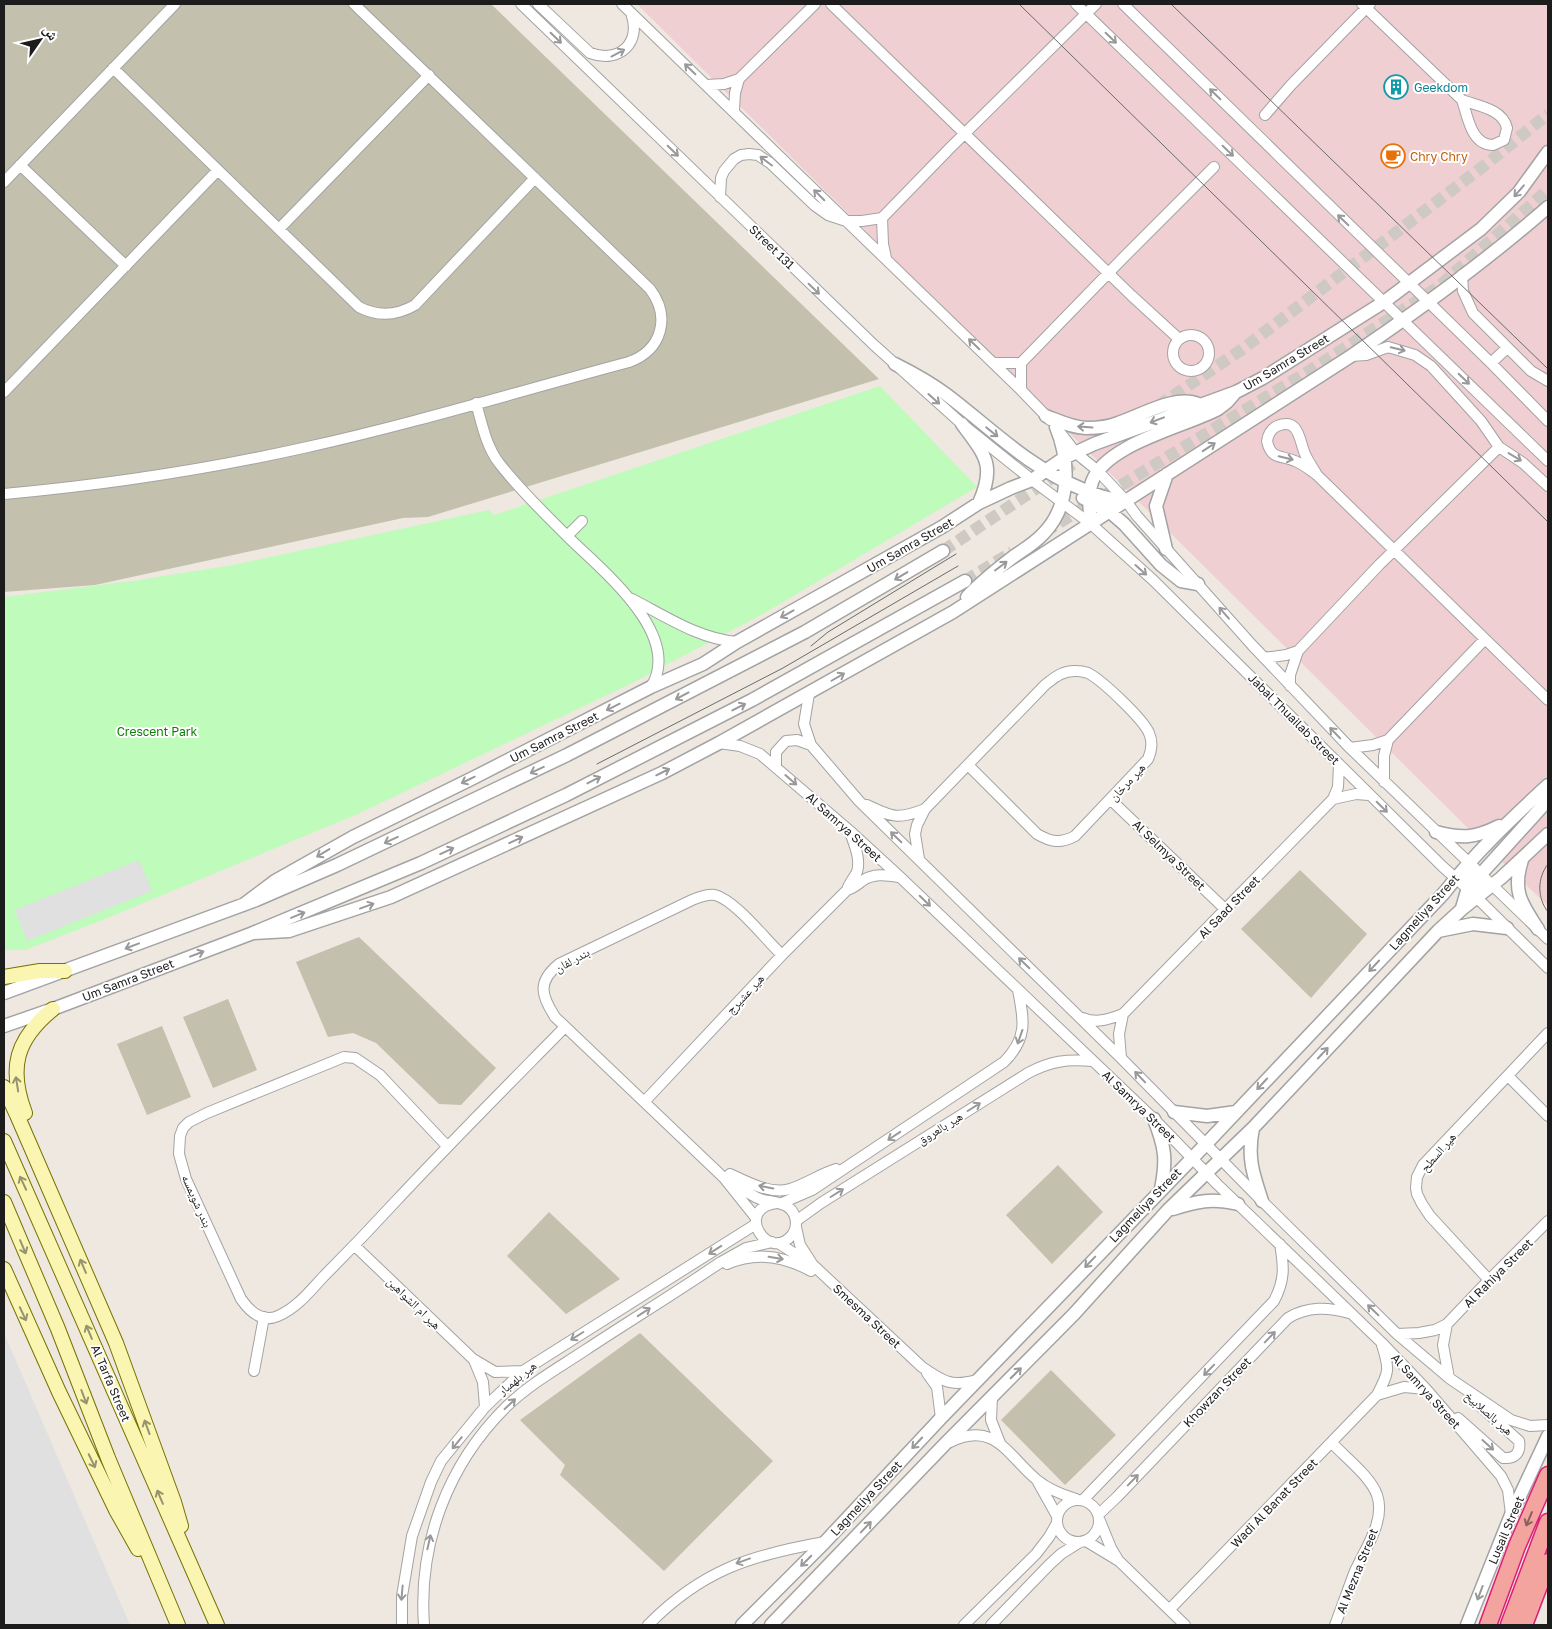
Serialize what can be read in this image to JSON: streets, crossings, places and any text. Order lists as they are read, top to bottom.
{
  "streets": {
    "main road": ["Al Tarfa Street"],
    "street": [
      "Street 131",
      "Um Samra Street",
      "Jabal Thuailab Street",
      "هير مرخان",
      "Al Samrya Street",
      "Al Selmya Street",
      "Al Saad Street",
      "Lagmeliya Street",
      "بندر لفان",
      "هير عشيرج",
      "هير بالعروق",
      "هير السطح",
      "بندر شويمسه",
      "Al Rahiya Street",
      "هير ام الشواهين",
      "Smesma Street",
      "هير بلهمبار",
      "Khowzan Street",
      "هير بالصلابيخ",
      "Wadi Al Banat Street",
      "Lusail Street",
      "Al Mezna Street"
    ]
  },
  "crossings": [
    ["Street 131", "Um Samra Street"],
    ["Um Samra Street", "Jabal Thuailab Street"],
    ["Um Samra Street", "Al Samrya Street"],
    ["Jabal Thuailab Street", "Lagmeliya Street"],
    ["هير مرخان", "Al Samrya Street"],
    ["هير مرخان", "Al Selmya Street"],
    ["Al Samrya Street", "Al Saad Street"],
    ["Al Samrya Street", "Lagmeliya Street"],
    ["Al Samrya Street", "هير عشيرج"],
    ["Al Samrya Street", "هير بالعروق"],
    ["Al Samrya Street", "Al Rahiya Street"],
    ["Al Samrya Street", "Khowzan Street"],
    ["Al Samrya Street", "هير بالصلابيخ"],
    ["Al Samrya Street", "Wadi Al Banat Street"],
    ["Al Samrya Street", "Lusail Street"],
    ["Al Selmya Street", "Al Saad Street"],
    ["Lagmeliya Street", "Smesma Street"],
    ["بندر لفان", "هير عشيرج"],
    ["بندر لفان", "هير بالعروق"],
    ["بندر لفان", "Smesma Street"],
    ["بندر لفان", "هير بلهمبار"],
    ["هير بالعروق", "Smesma Street"],
    ["هير بالعروق", "هير بلهمبار"],
    ["هير السطح", "Al Rahiya Street"],
    ["هير ام الشواهين", "هير بلهمبار"],
    ["Smesma Street", "هير بلهمبار"],
    ["Wadi Al Banat Street", "Al Mezna Street"]
  ],
  "one_way": ["Lusail Street"],
  "parks": ["Crescent Park"],
  "places": {
    "building": ["Geekdom"],
    "cafe": ["Chry Chry"]
  },
  "north": "top right"
}
